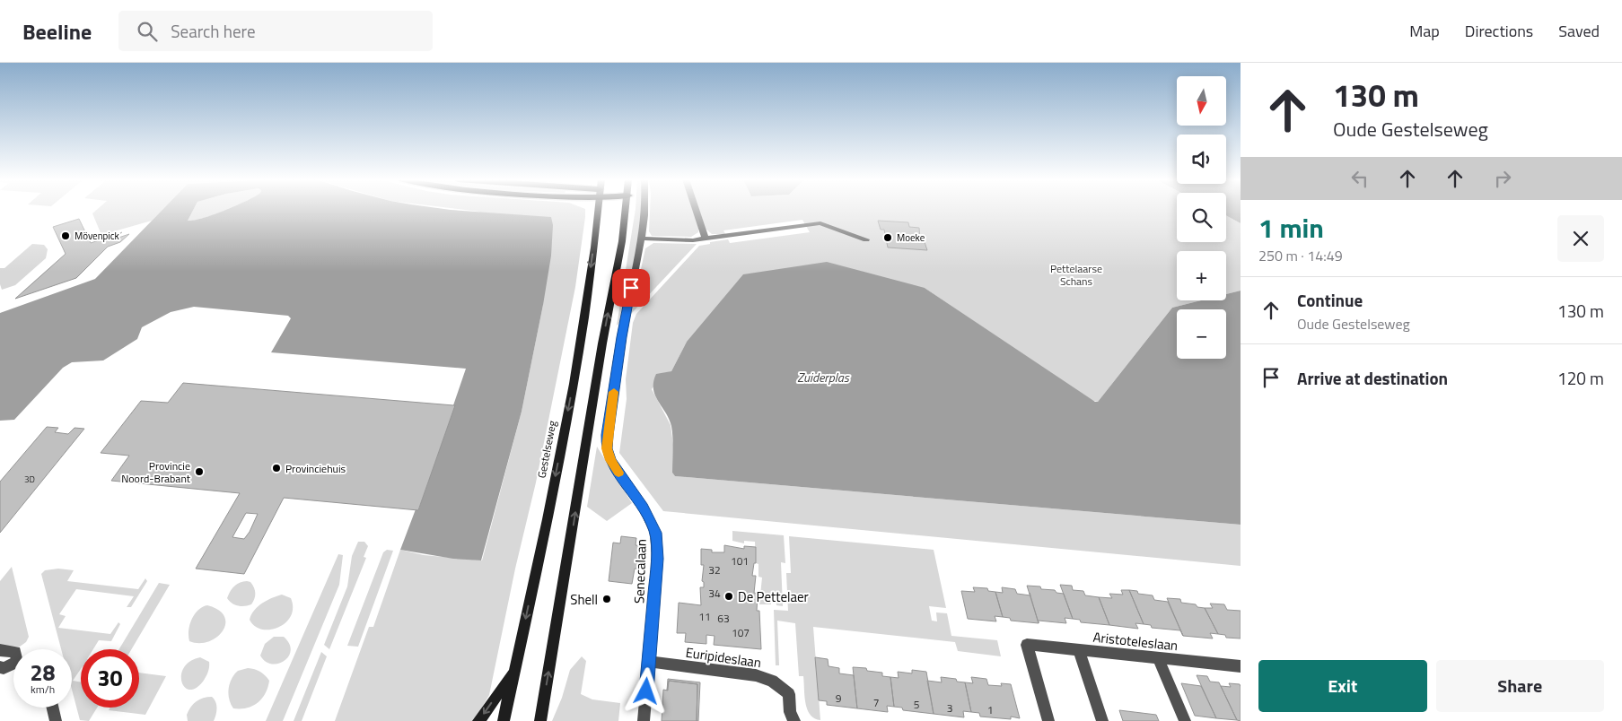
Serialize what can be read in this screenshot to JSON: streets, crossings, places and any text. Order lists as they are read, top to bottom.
{
  "streets": {
    "main road": ["Gestelseweg"],
    "street": ["Senecalaan", "Aristoteleslaan", "Euripideslaan"]
  },
  "crossings": [
    ["Senecalaan", "Euripideslaan"]
  ],
  "water": ["Zuiderplas"],
  "parks": ["Pettelaarse Schans"],
  "places": [
    "Mövenpick",
    "Moeke",
    "Provinciehuis",
    "Provincie Noord-Brabant",
    "De Pettelaer",
    "Shell"
  ],
  "house_numbers": [
    "3D",
    "101",
    "32",
    "34",
    "11",
    "63",
    "107",
    "9",
    "7",
    "5",
    "3",
    "1"
  ],
  "north": "bottom",
  "page": {
    "header": "Beeline",
    "search": "Search here",
    "nav": ["Map", "Directions", "Saved"],
    "turn": ["130 m", "Oude Gestelseweg"],
    "map_buttons": ["+", "−"],
    "heading": ["1 min", "250 m · 14:49"],
    "list": [
      {
        "name": "Continue",
        "note": "Oude Gestelseweg",
        "value": "130 m"
      },
      {
        "name": "Arrive at destination",
        "value": "120 m"
      }
    ],
    "speed": "28 km/h",
    "limit": "30",
    "buttons": ["Exit", "Share"]
  }
}
